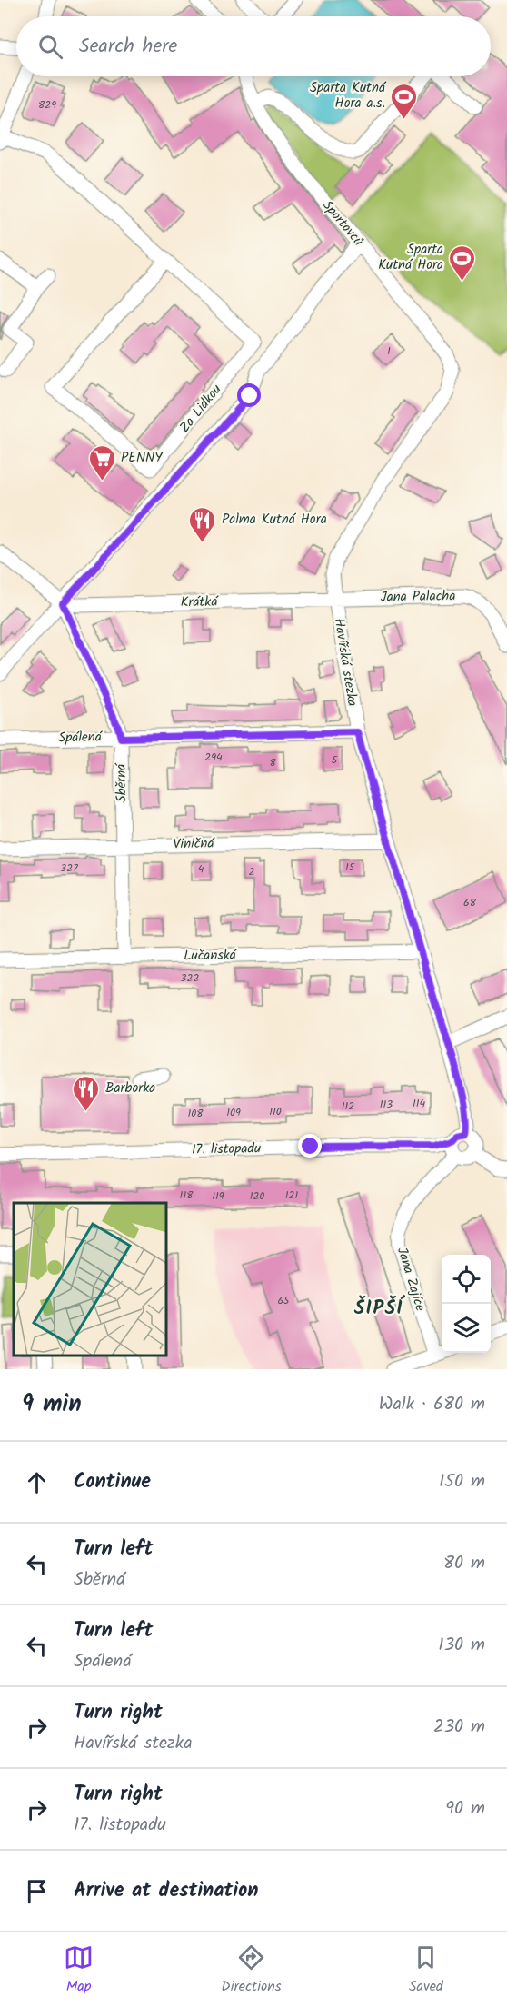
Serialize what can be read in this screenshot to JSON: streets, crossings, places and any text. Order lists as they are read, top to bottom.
{
  "streets": {
    "street": [
      "Sportovců",
      "Za Lidkou",
      "Jana Palacha",
      "Krátká",
      "Havířská stezka",
      "Spálená",
      "Sběrná",
      "Viničná",
      "Lučanská",
      "17. listopadu",
      "Jana Zajíce"
    ]
  },
  "crossings": [
    ["Sportovců", "Havířská stezka"],
    ["Jana Palacha", "Krátká"],
    ["Jana Palacha", "Havířská stezka"],
    ["Krátká", "Havířská stezka"],
    ["Krátká", "Sběrná"],
    ["Havířská stezka", "Spálená"],
    ["Havířská stezka", "Viničná"],
    ["Havířská stezka", "Lučanská"],
    ["Havířská stezka", "17. listopadu"],
    ["Havířská stezka", "Jana Zajíce"],
    ["Spálená", "Sběrná"],
    ["Sběrná", "Viničná"],
    ["Sběrná", "Lučanská"],
    ["17. listopadu", "Jana Zajíce"]
  ],
  "districts": ["ŠIPŠÍ"],
  "places": {
    "sports": ["Sparta Kutná Hora a.s.", "Sparta Kutná Hora"],
    "supermarket": ["PENNY"],
    "restaurant": ["Palma Kutná Hora", "Barborka"]
  },
  "house_numbers": [
    "829",
    "1",
    "294",
    "5",
    "8",
    "15",
    "327",
    "4",
    "2",
    "68",
    "322",
    "114",
    "113",
    "112",
    "110",
    "109",
    "108",
    "118",
    "121",
    "119",
    "120",
    "65"
  ],
  "page": {
    "search": "Search here",
    "heading": ["9 min", "Walk · 680 m"],
    "list": [
      ["Continue", "150 m"],
      ["Turn left", "Sběrná", "80 m"],
      ["Turn left", "Spálená", "130 m"],
      ["Turn right", "Havířská stezka", "230 m"],
      ["Turn right", "17. listopadu", "90 m"],
      "Arrive at destination"
    ],
    "nav": ["Map", "Directions", "Saved"]
  }
}
